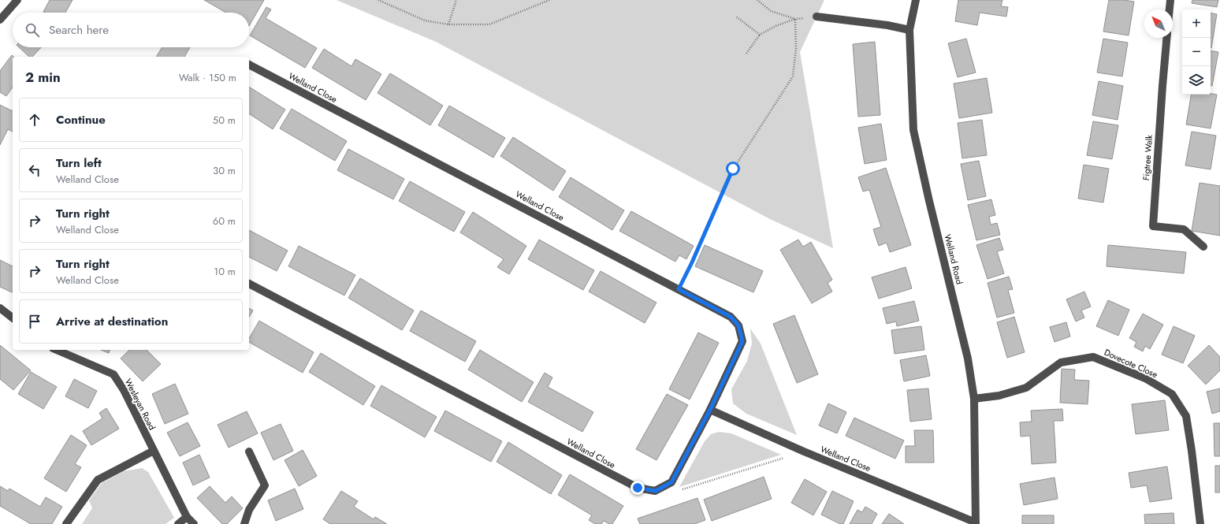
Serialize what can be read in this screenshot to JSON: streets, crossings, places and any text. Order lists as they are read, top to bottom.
{
  "streets": {
    "street": [
      "Welland Close",
      "Figtree Walk",
      "Welland Road",
      "Dovecote Close",
      "Wesleyan Road"
    ]
  },
  "crossings": [
    ["Welland Close", "Welland Road"],
    ["Welland Road", "Dovecote Close"]
  ],
  "north": "top left",
  "page": {
    "map_buttons": ["+", "−"],
    "search": "Search here",
    "heading": ["2 min", "Walk · 150 m"],
    "list": [
      ["Continue", "50 m"],
      ["Turn left", "Welland Close", "30 m"],
      ["Turn right", "Welland Close", "60 m"],
      ["Turn right", "Welland Close", "10 m"],
      "Arrive at destination"
    ]
  }
}
